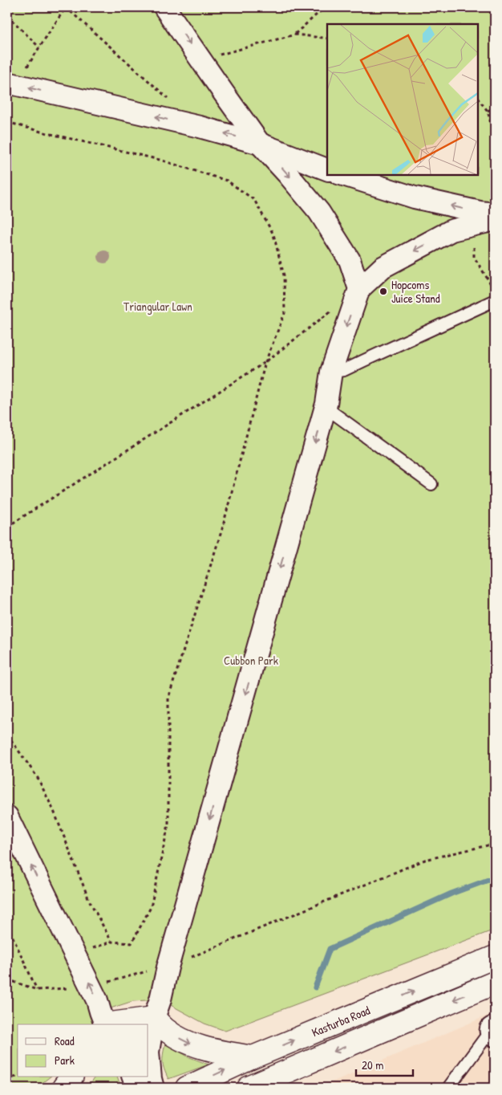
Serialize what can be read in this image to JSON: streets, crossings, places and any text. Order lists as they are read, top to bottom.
{
  "streets": {
    "main road": ["Kasturba Road"]
  },
  "parks": ["Triangular Lawn", "Cubbon Park"],
  "places": ["Hopcoms Juice Stand"],
  "legend": ["Road", "Park"],
  "scale_bar": "20 m"
}
